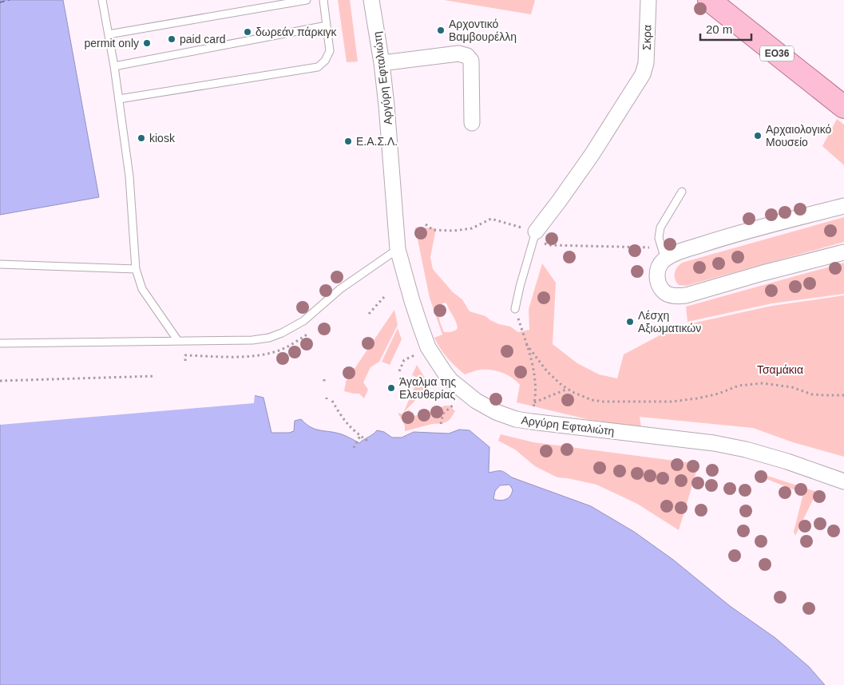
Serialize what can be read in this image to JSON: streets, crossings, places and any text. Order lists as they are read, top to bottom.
{
  "streets": {
    "main road": ["ΕΟ36"],
    "street": ["Σκρα", "Αργύρη Εφταλιώτη"]
  },
  "parks": ["Τσαμάκια"],
  "places": [
    "Αρχοντικό Βαμβουρέλλη",
    "δωρεάν πάρκιγκ",
    "paid card",
    "permit only",
    "Αρχαιολογικό Μουσείο",
    "kiosk",
    "Ε.Α.Σ.Λ.",
    "Λέσχη Αξιωματικών",
    "Άγαλμα της Ελευθερίας"
  ],
  "scale_bar": "20 m"
}
